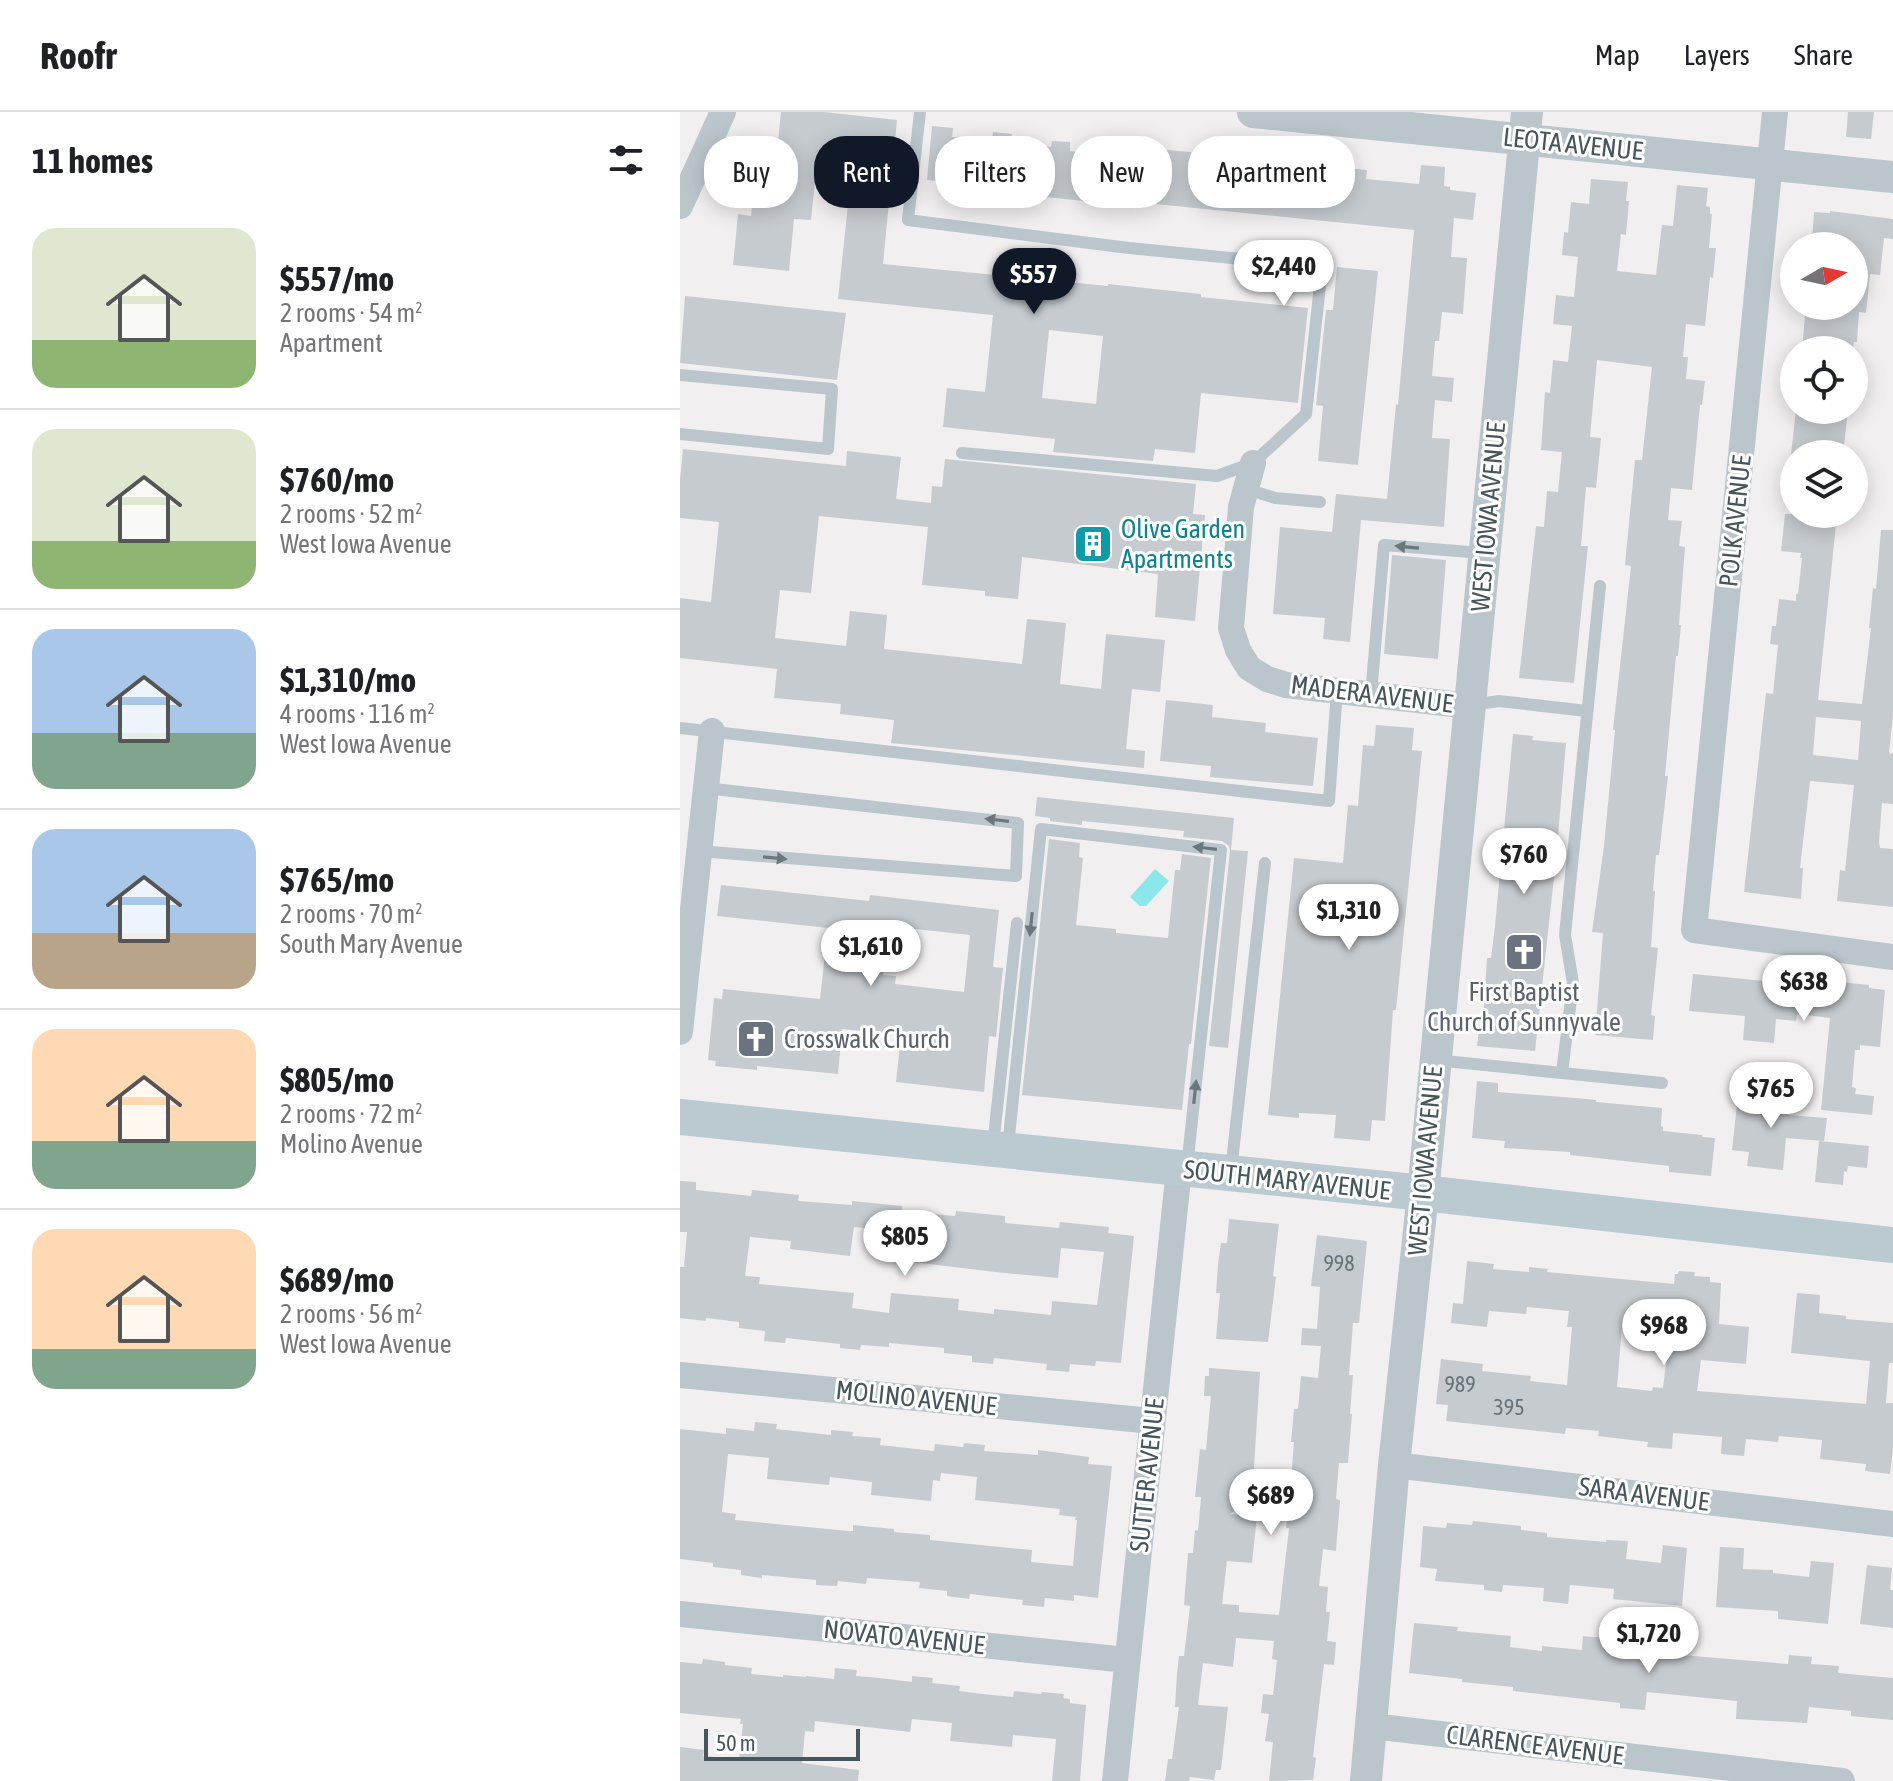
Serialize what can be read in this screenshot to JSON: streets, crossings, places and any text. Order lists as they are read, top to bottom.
{
  "streets": {
    "main road": ["SOUTH MARY AVENUE"],
    "street": [
      "LEOTA AVENUE",
      "WEST IOWA AVENUE",
      "POLK AVENUE",
      "MADERA AVENUE",
      "MOLINO AVENUE",
      "SUTTER AVENUE",
      "SARA AVENUE",
      "NOVATO AVENUE",
      "CLARENCE AVENUE"
    ]
  },
  "crossings": [
    ["LEOTA AVENUE", "WEST IOWA AVENUE"],
    ["LEOTA AVENUE", "POLK AVENUE"],
    ["WEST IOWA AVENUE", "MADERA AVENUE"],
    ["WEST IOWA AVENUE", "SOUTH MARY AVENUE"],
    ["WEST IOWA AVENUE", "SARA AVENUE"],
    ["WEST IOWA AVENUE", "CLARENCE AVENUE"],
    ["SOUTH MARY AVENUE", "SUTTER AVENUE"],
    ["MOLINO AVENUE", "SUTTER AVENUE"],
    ["SUTTER AVENUE", "NOVATO AVENUE"]
  ],
  "places": {
    "building": ["Olive Garden Apartments"],
    "church": ["First Baptist Church of Sunnyvale", "Crosswalk Church"]
  },
  "house_numbers": ["998", "989", "395"],
  "scale_bar": "50 m",
  "north": "right",
  "page": {
    "header": "Roofr",
    "nav": ["Map", "Layers", "Share"],
    "heading": "11 homes",
    "chip": [
      "Buy",
      "Rent",
      "Filters",
      "New",
      "Apartment"
    ],
    "list": [
      {
        "name": "$557/mo",
        "note": "2 rooms · 54 m² · Apartment"
      },
      {
        "name": "$760/mo",
        "note": "2 rooms · 52 m² · West Iowa Avenue"
      },
      {
        "name": "$1,310/mo",
        "note": "4 rooms · 116 m² · West Iowa Avenue"
      },
      {
        "name": "$765/mo",
        "note": "2 rooms · 70 m² · South Mary Avenue"
      },
      {
        "name": "$805/mo",
        "note": "2 rooms · 72 m² · Molino Avenue"
      },
      {
        "name": "$689/mo",
        "note": "2 rooms · 56 m² · West Iowa Avenue"
      }
    ],
    "price": [
      "$2,440",
      "$557",
      "$760",
      "$1,310",
      "$1,610",
      "$638",
      "$765",
      "$805",
      "$968",
      "$689",
      "$1,720"
    ],
    "scale": "50 m"
  }
}
